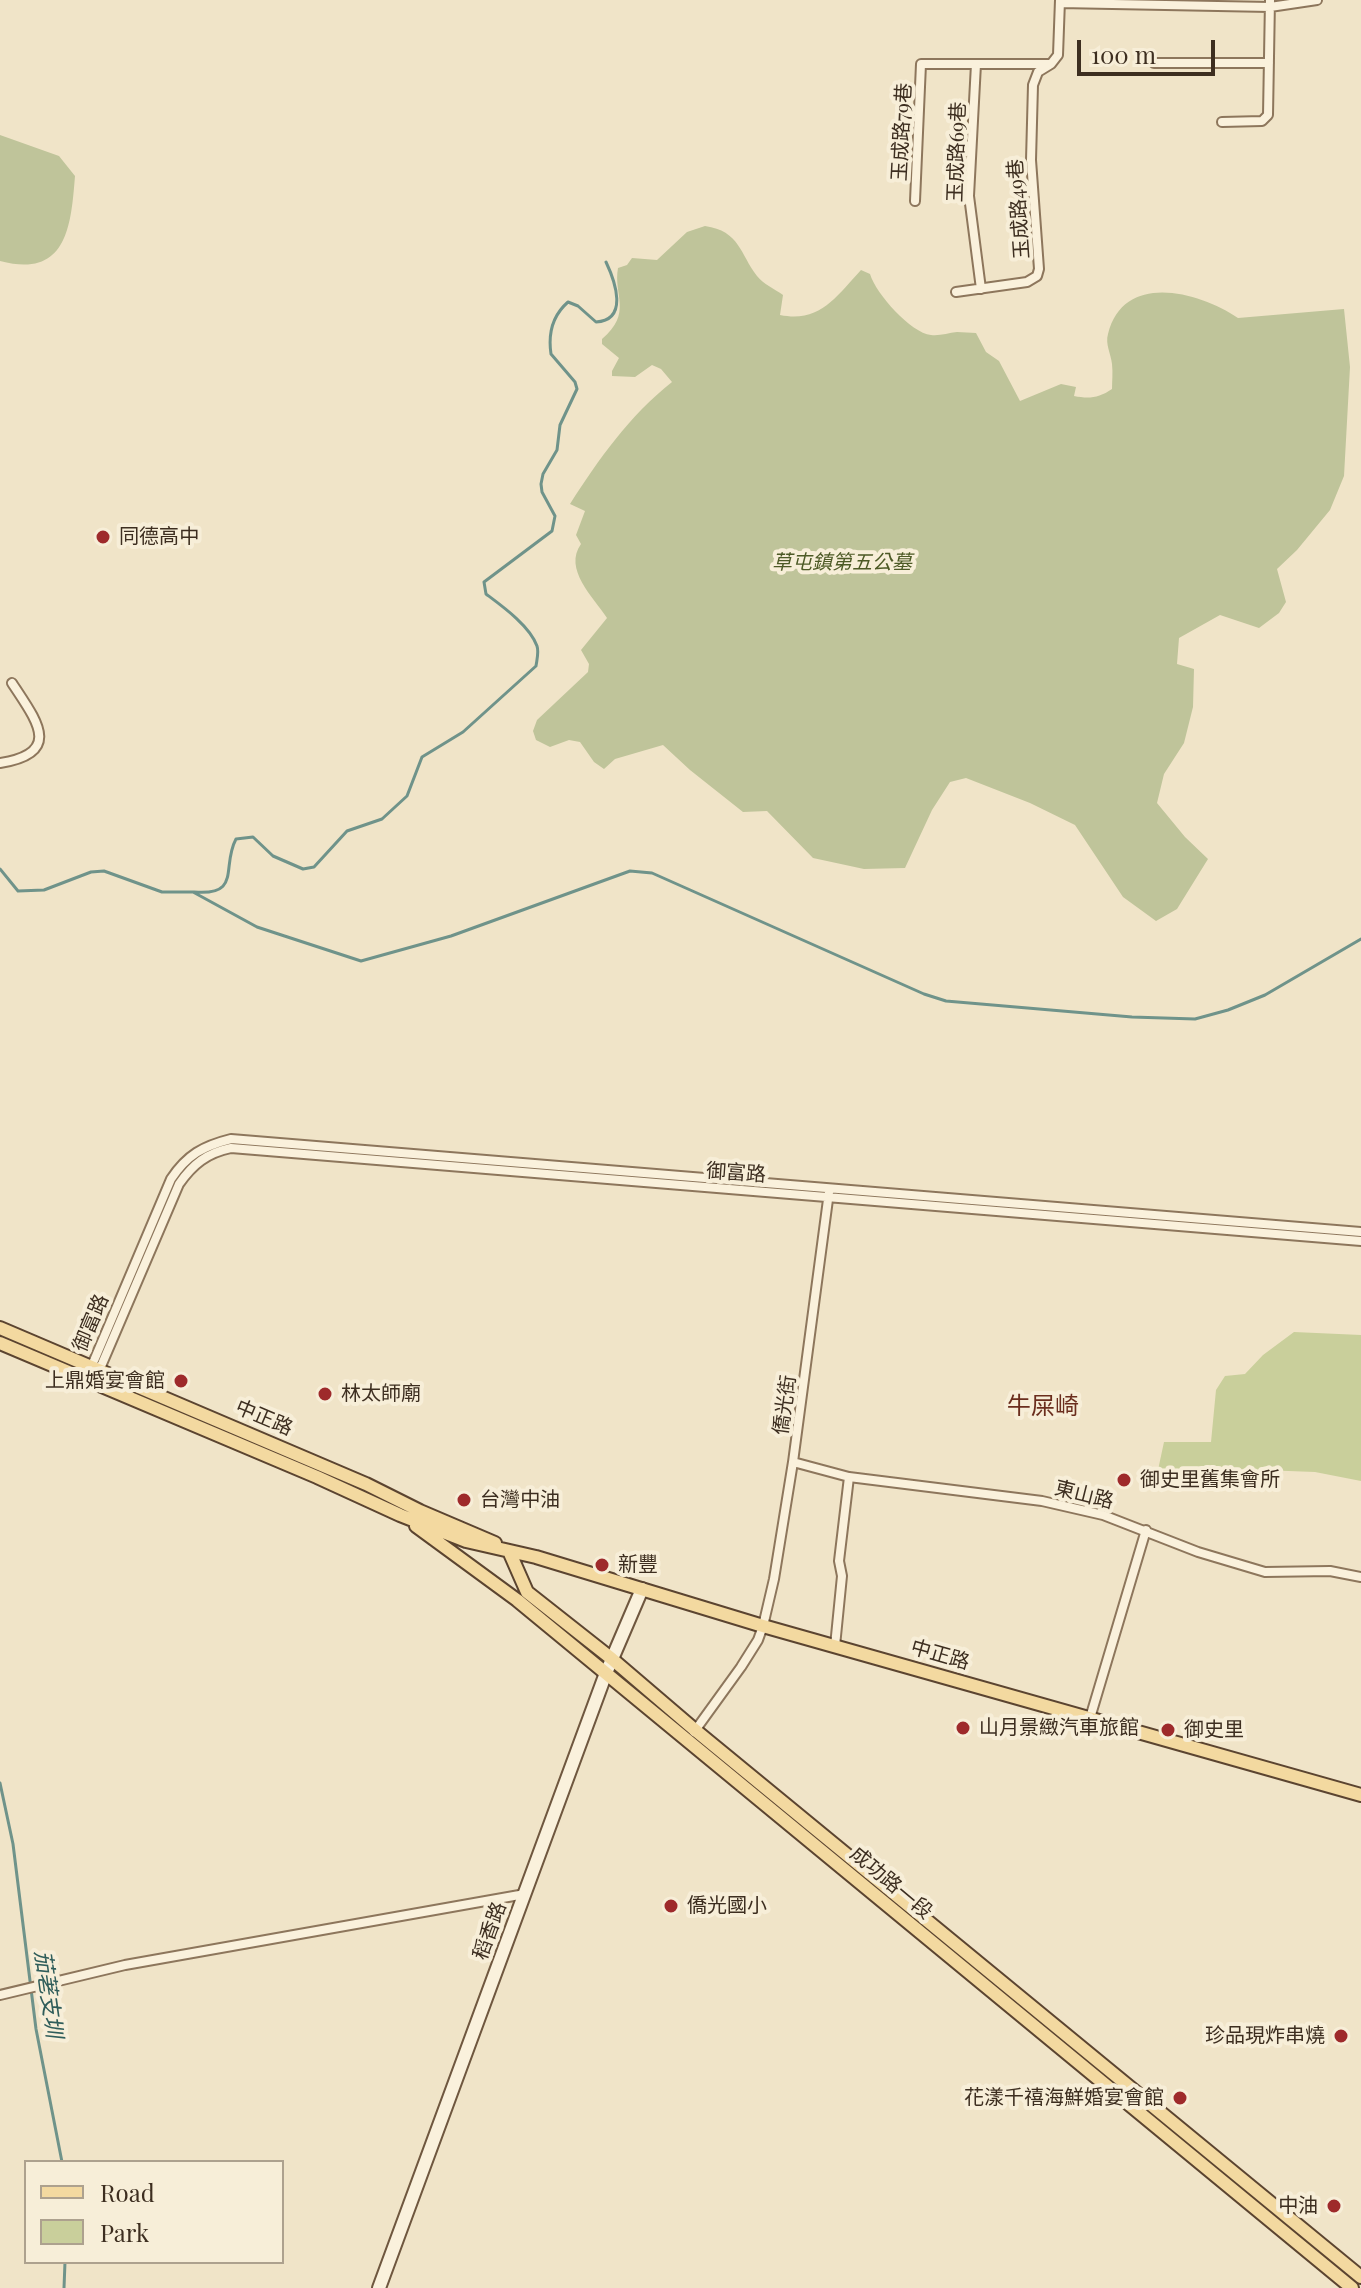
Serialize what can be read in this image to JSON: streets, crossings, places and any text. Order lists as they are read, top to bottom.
{
  "streets": {
    "main road": ["中正路", "成功路一段"],
    "street": [
      "玉成路79巷",
      "玉成路69巷",
      "玉成路49巷",
      "御富路",
      "僑光街",
      "東山路",
      "稻香路"
    ]
  },
  "crossings": [
    ["玉成路79巷", "玉成路69巷"],
    ["玉成路69巷", "玉成路49巷"],
    ["御富路", "僑光街"],
    ["御富路", "中正路"],
    ["僑光街", "中正路"],
    ["僑光街", "東山路"],
    ["僑光街", "成功路一段"],
    ["中正路", "成功路一段"],
    ["中正路", "稻香路"],
    ["成功路一段", "稻香路"]
  ],
  "districts": ["牛屎崎"],
  "water": ["茄荖支圳"],
  "parks": ["草屯鎮第五公墓"],
  "places": [
    "同德高中",
    "上鼎婚宴會館",
    "林太師廟",
    "御史里舊集會所",
    "台灣中油",
    "新豐",
    "山月景緻汽車旅館",
    "御史里",
    "僑光國小",
    "珍品現炸串燒",
    "花漾千禧海鮮婚宴會館",
    "中油"
  ],
  "legend": ["Road", "Park"],
  "scale_bar": "100 m"
}
